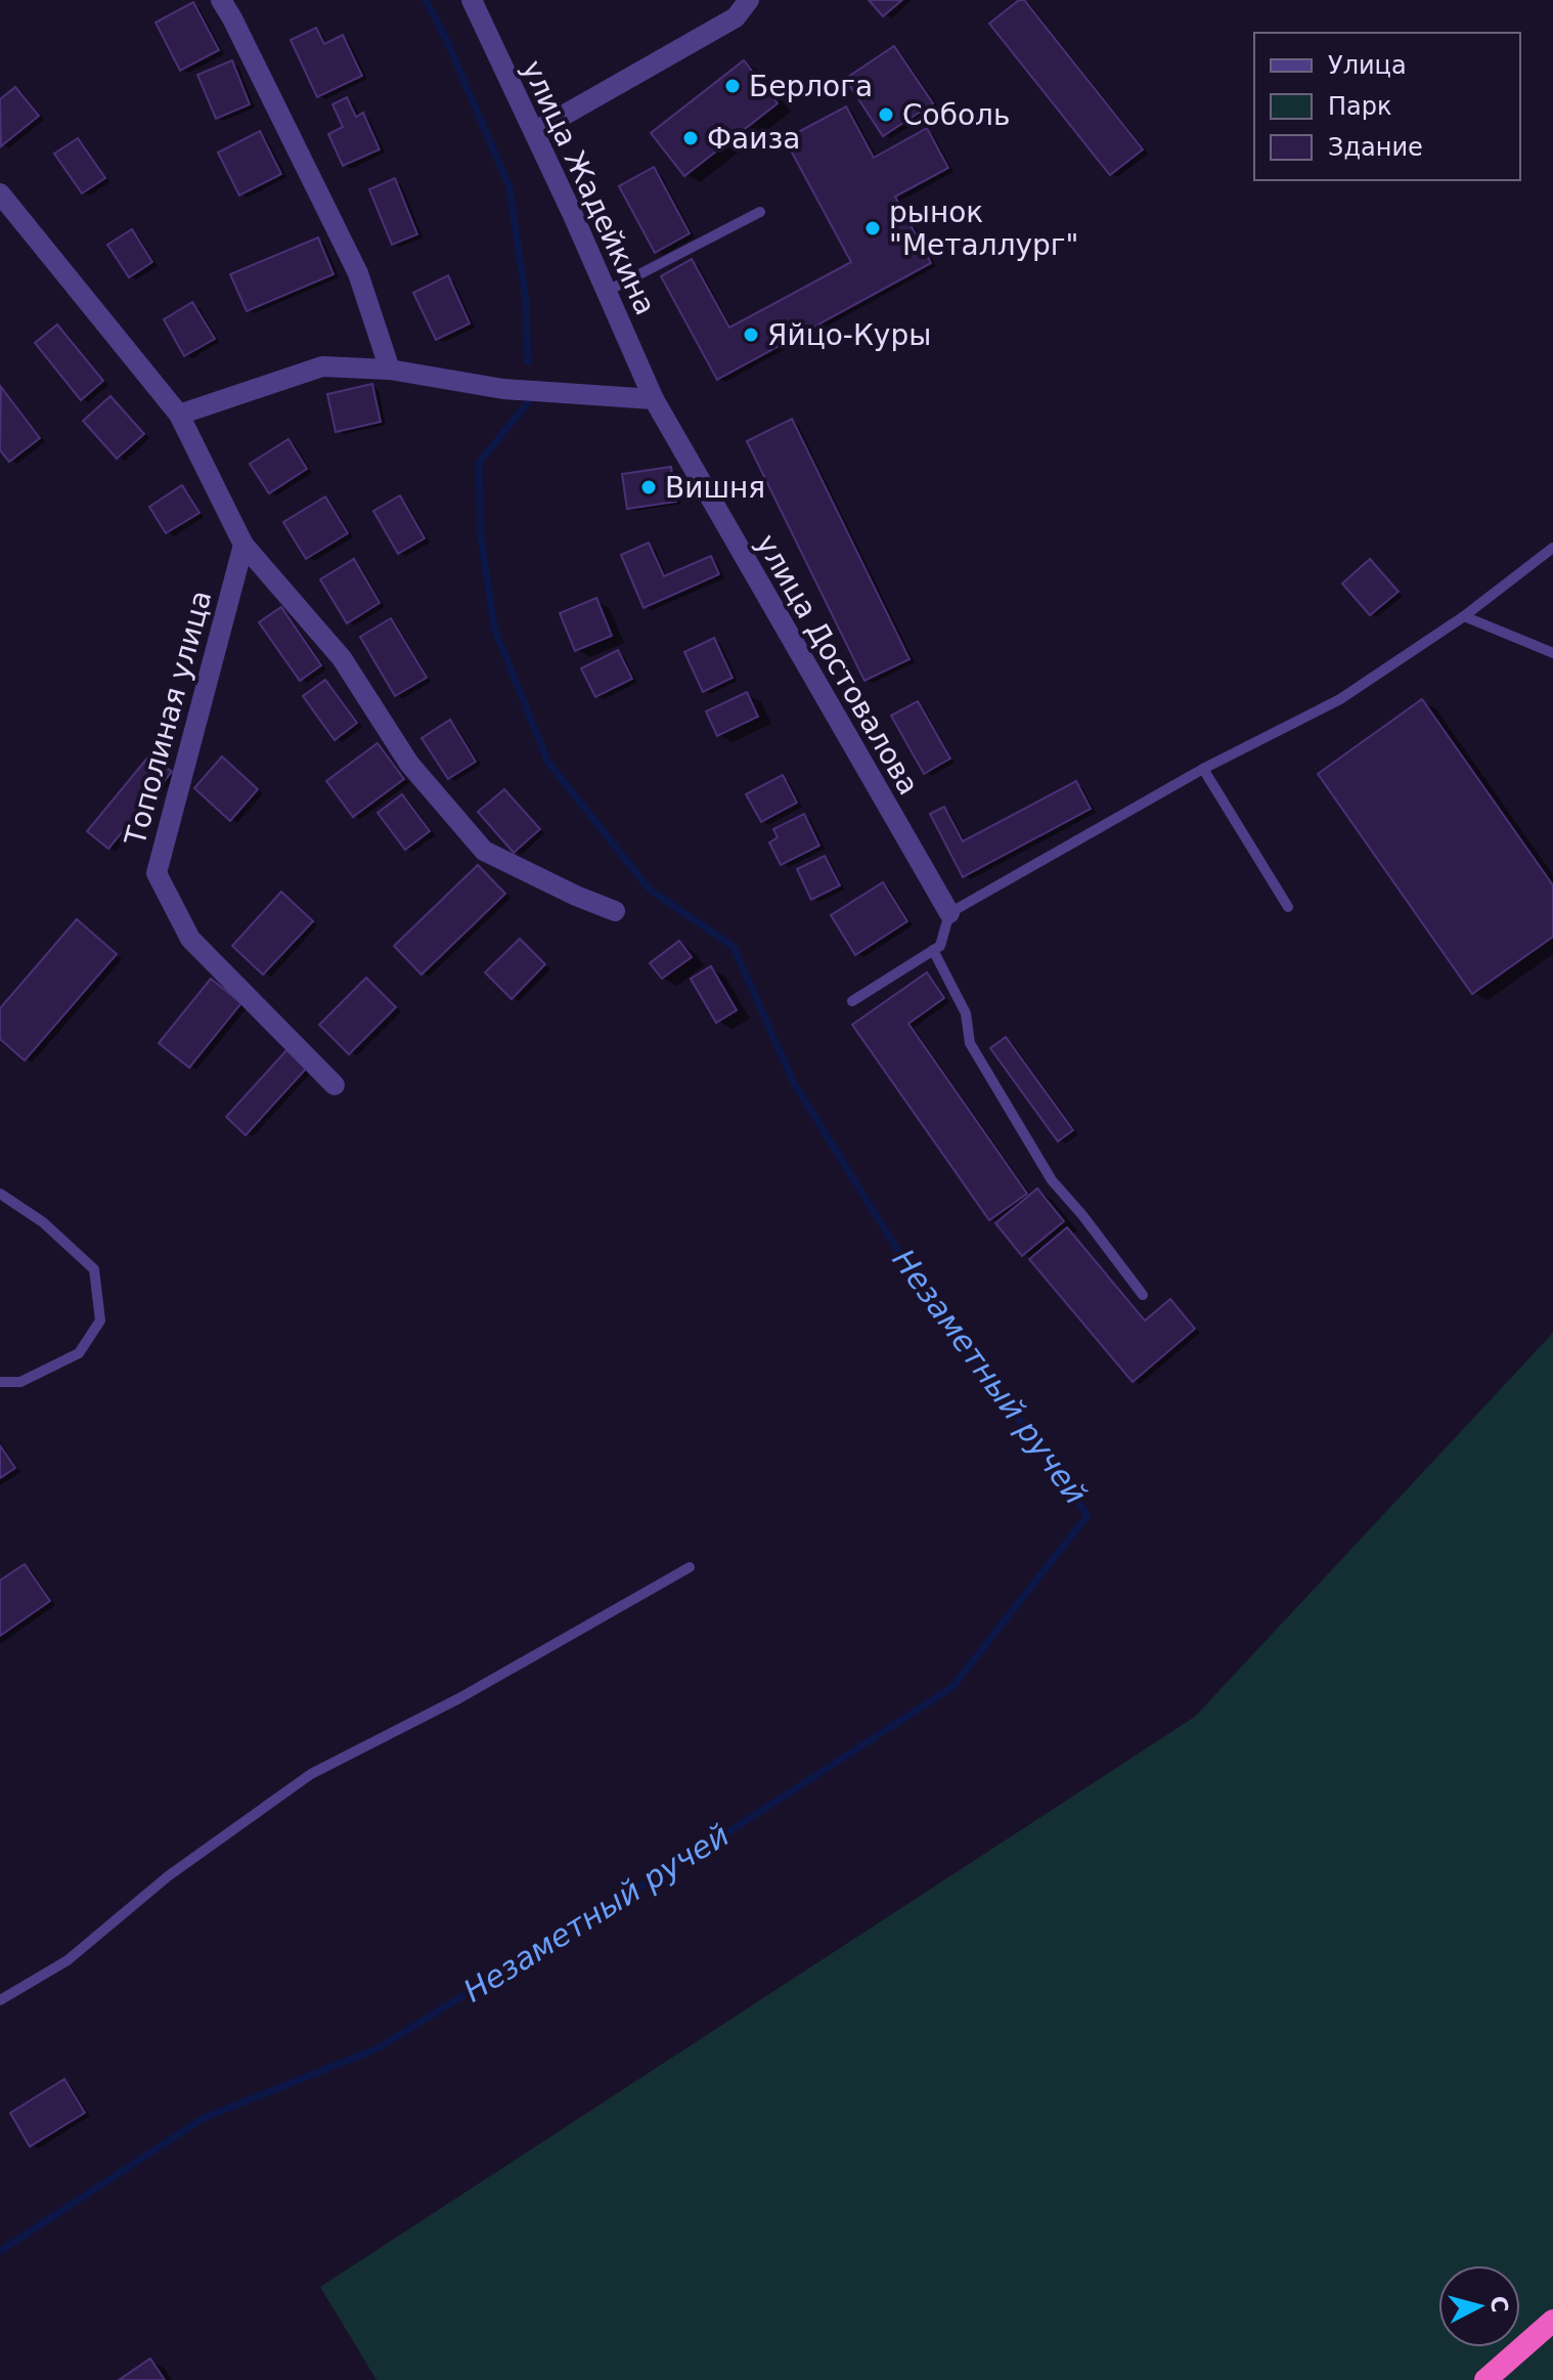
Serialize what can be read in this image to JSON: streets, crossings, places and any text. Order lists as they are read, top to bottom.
{
  "streets": {
    "street": ["улица Жадейкина", "улица Достовалова", "Тополиная улица"]
  },
  "crossings": [
    ["улица Жадейкина", "улица Достовалова"]
  ],
  "water": ["Незаметный ручей"],
  "places": [
    "Берлога",
    "Соболь",
    "Фаиза",
    "рынок \"Металлург\"",
    "Яйцо-Куры",
    "Вишня"
  ],
  "legend": ["Улица", "Парк", "Здание"],
  "north": "right"
}
